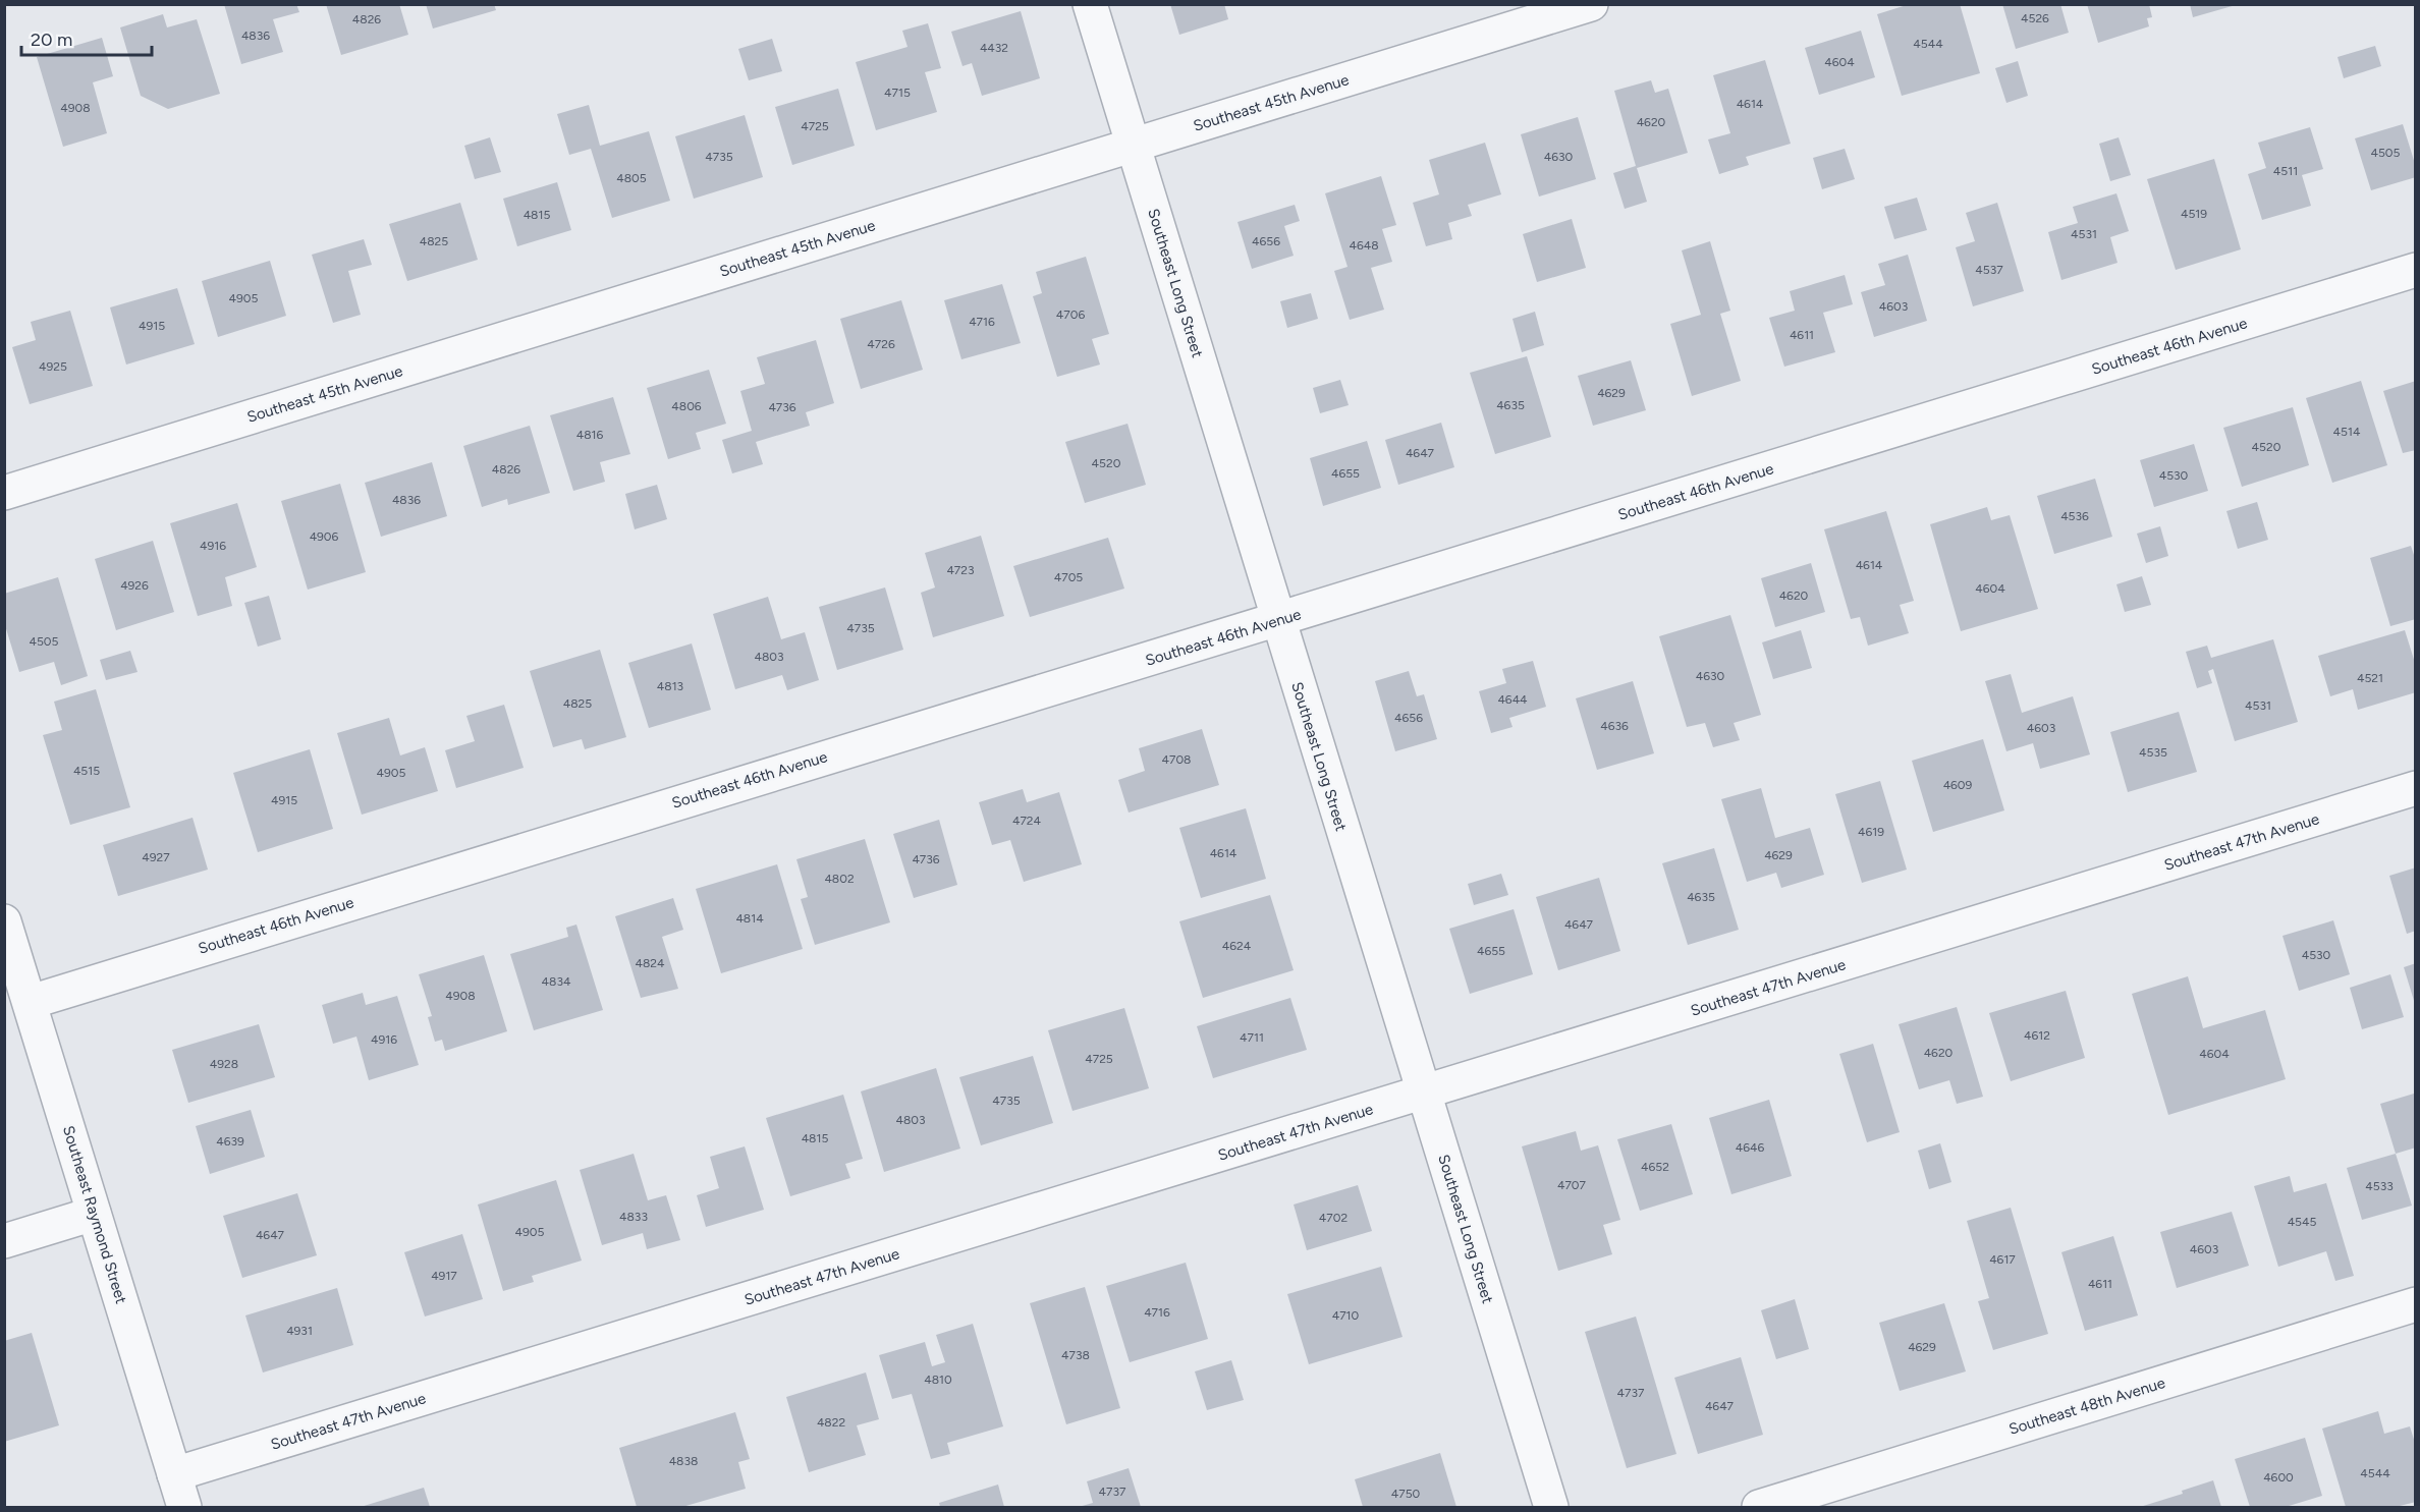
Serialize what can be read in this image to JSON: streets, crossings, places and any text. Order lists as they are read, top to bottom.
{
  "streets": {
    "street": [
      "Southeast 45th Avenue",
      "Southeast Long Street",
      "Southeast 46th Avenue",
      "Southeast 47th Avenue",
      "Southeast Raymond Street",
      "Southeast 48th Avenue"
    ]
  },
  "crossings": [
    ["Southeast 45th Avenue", "Southeast Long Street"],
    ["Southeast Long Street", "Southeast 46th Avenue"],
    ["Southeast Long Street", "Southeast 47th Avenue"],
    ["Southeast 46th Avenue", "Southeast Raymond Street"],
    ["Southeast 47th Avenue", "Southeast Raymond Street"]
  ],
  "house_numbers": [
    "4526",
    "4826",
    "4836",
    "4544",
    "4432",
    "4604",
    "4715",
    "4614",
    "4908",
    "4620",
    "4725",
    "4505",
    "4735",
    "4630",
    "4511",
    "4805",
    "4519",
    "4815",
    "4531",
    "4825",
    "4656",
    "4648",
    "4537",
    "4905",
    "4603",
    "4706",
    "4716",
    "4915",
    "4611",
    "4726",
    "4925",
    "4629",
    "4635",
    "4806",
    "4736",
    "4514",
    "4816",
    "4520",
    "4647",
    "4520",
    "4826",
    "4655",
    "4530",
    "4836",
    "4536",
    "4906",
    "4916",
    "4614",
    "4723",
    "4705",
    "4926",
    "4604",
    "4620",
    "4735",
    "4505",
    "4803",
    "4630",
    "4521",
    "4813",
    "4644",
    "4825",
    "4531",
    "4656",
    "4636",
    "4603",
    "4535",
    "4708",
    "4515",
    "4905",
    "4609",
    "4915",
    "4724",
    "4619",
    "4614",
    "4629",
    "4927",
    "4736",
    "4802",
    "4635",
    "4814",
    "4647",
    "4624",
    "4655",
    "4530",
    "4824",
    "4834",
    "4908",
    "4612",
    "4711",
    "4916",
    "4620",
    "4604",
    "4725",
    "4928",
    "4735",
    "4803",
    "4815",
    "4639",
    "4646",
    "4652",
    "4707",
    "4533",
    "4833",
    "4702",
    "4545",
    "4905",
    "4647",
    "4603",
    "4617",
    "4917",
    "4611",
    "4716",
    "4710",
    "4931",
    "4629",
    "4738",
    "4810",
    "4737",
    "4647",
    "4822",
    "4838",
    "4544",
    "4600",
    "4737",
    "4750"
  ],
  "scale_bar": "20 m"
}
